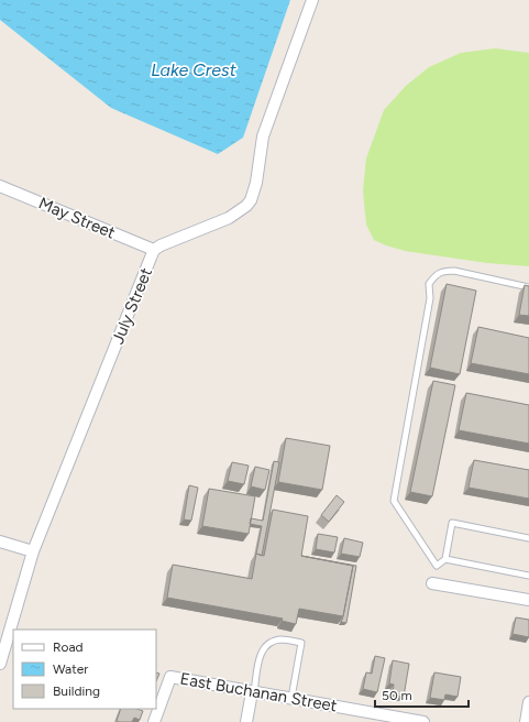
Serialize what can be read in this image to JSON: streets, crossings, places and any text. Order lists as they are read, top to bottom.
{
  "streets": {
    "street": ["May Street", "July Street", "East Buchanan Street"]
  },
  "crossings": [
    ["May Street", "July Street"]
  ],
  "water": ["Lake Crest"],
  "legend": ["Road", "Water", "Building"],
  "scale_bar": "50 m"
}
